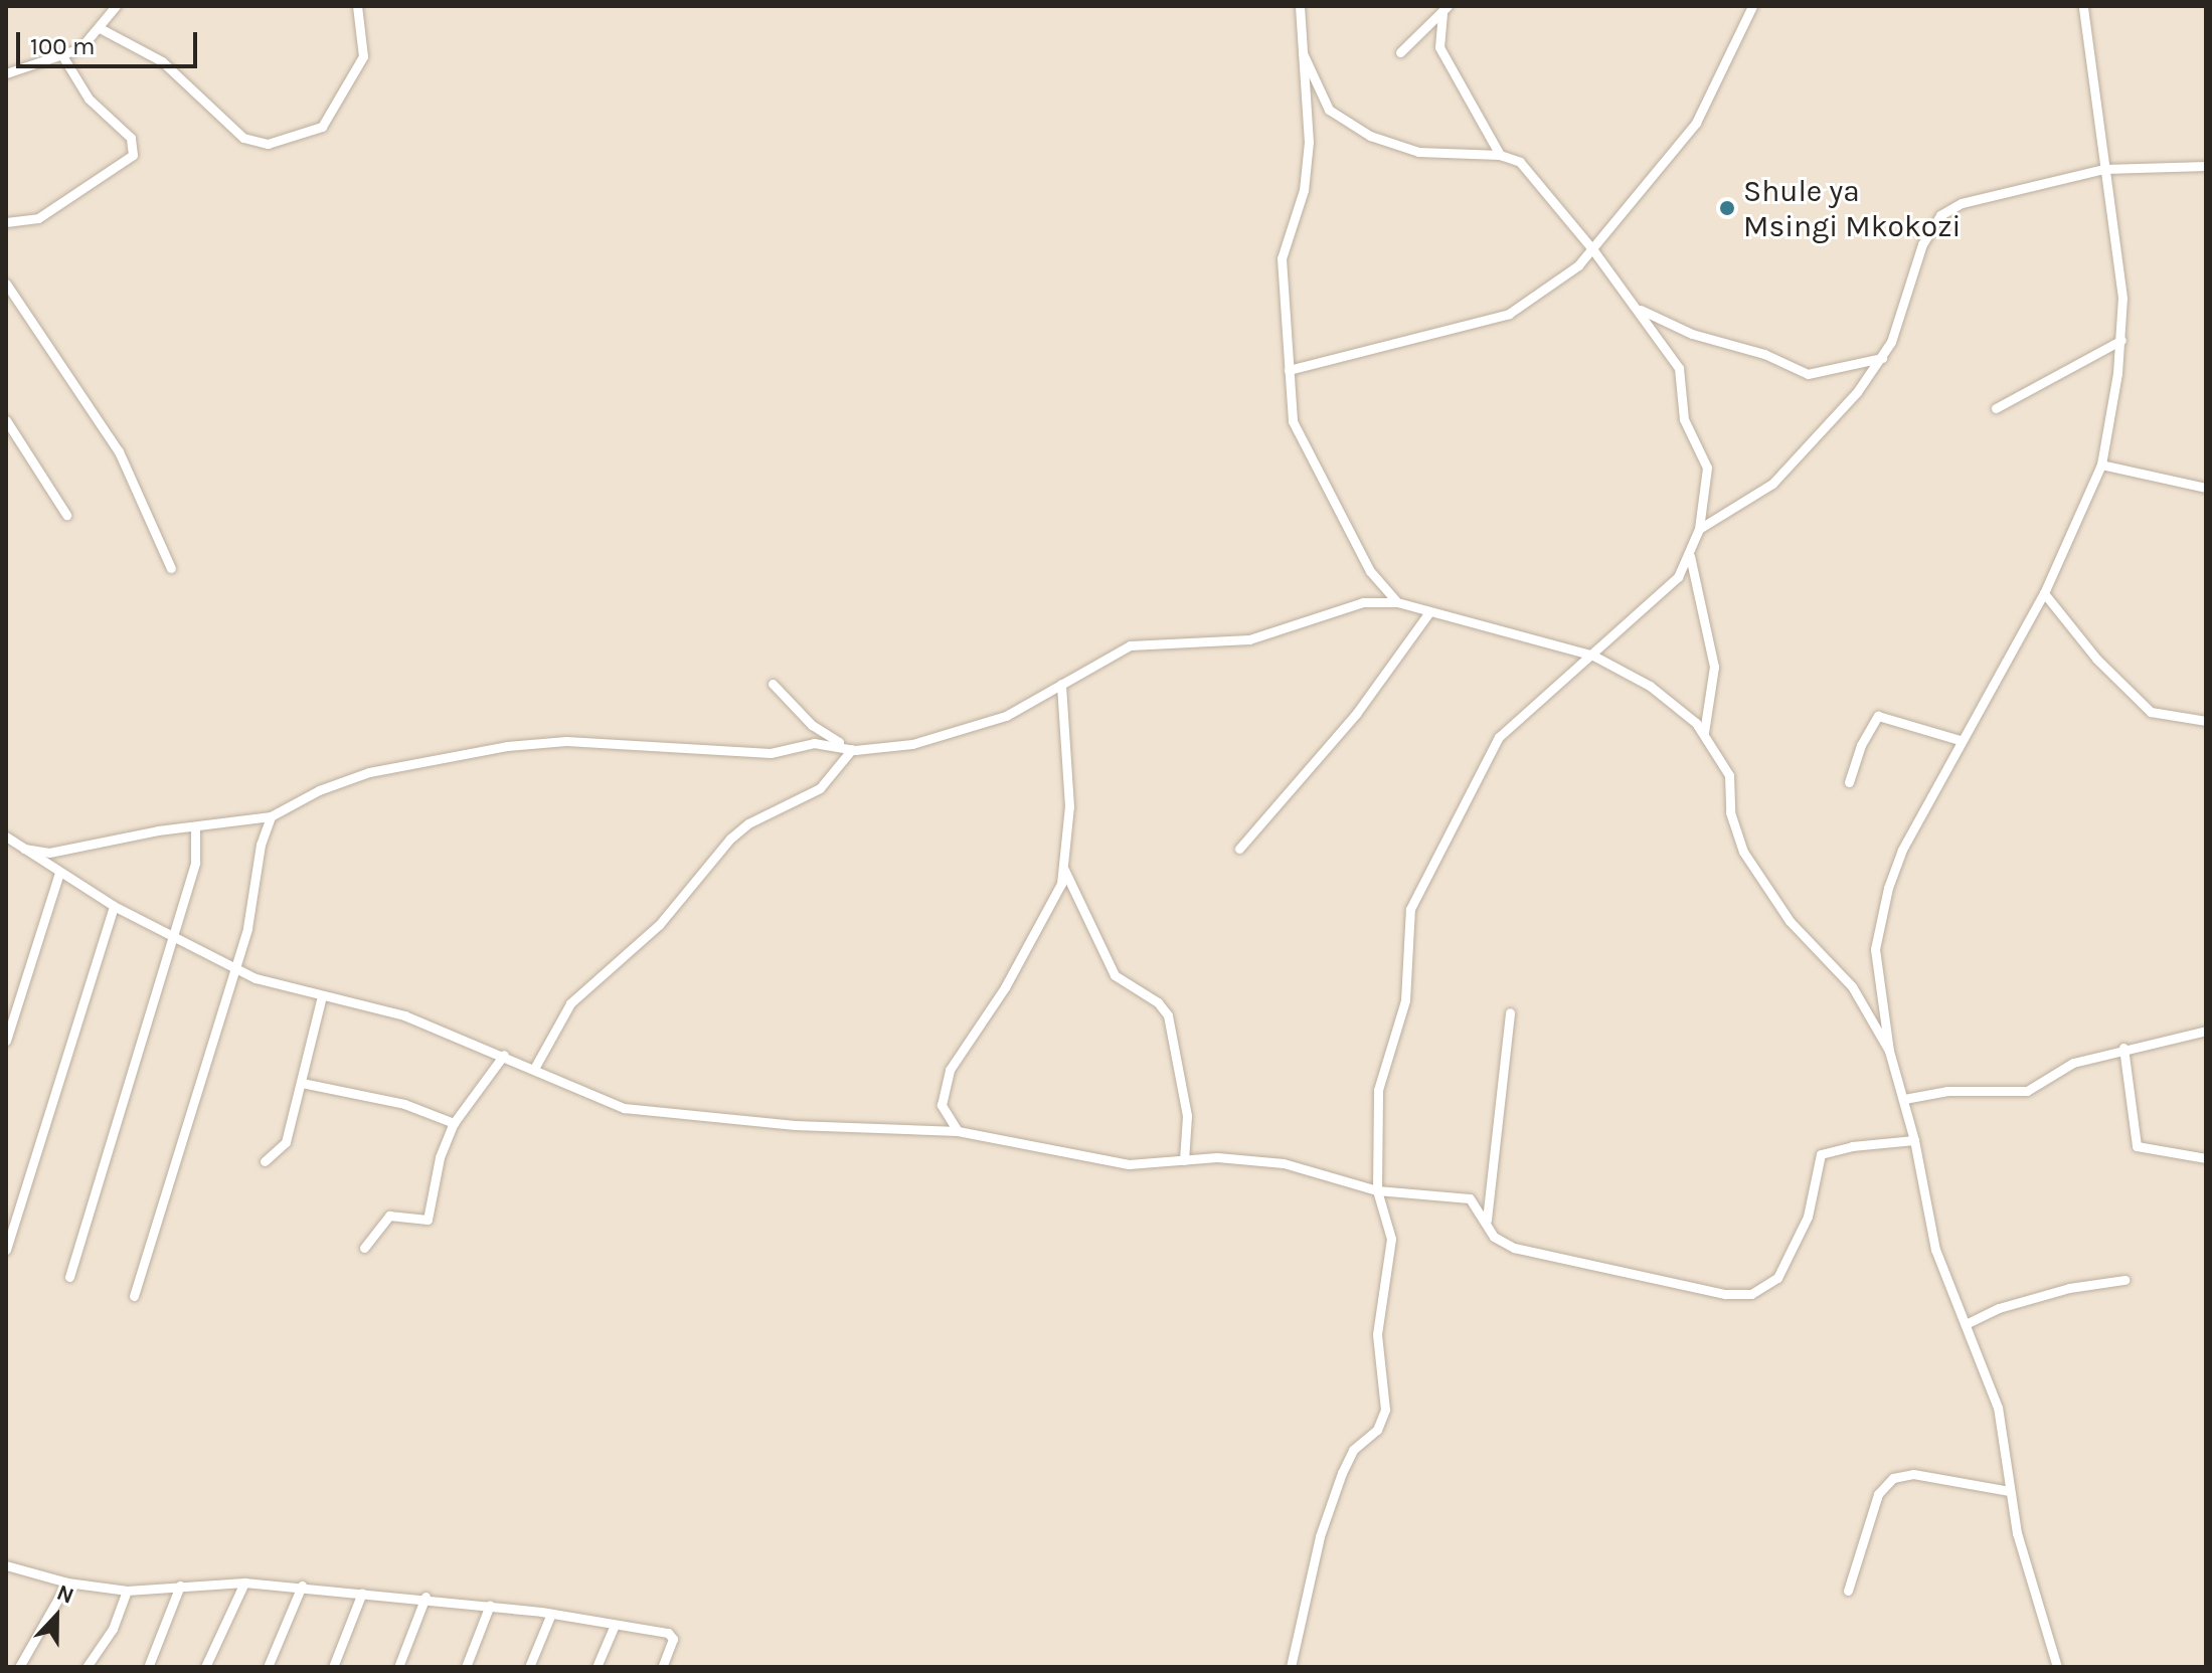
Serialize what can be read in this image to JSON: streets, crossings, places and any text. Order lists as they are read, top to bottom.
{
  "places": ["Shule ya Msingi Mkokozi"],
  "scale_bar": "100 m",
  "north": "top"
}
